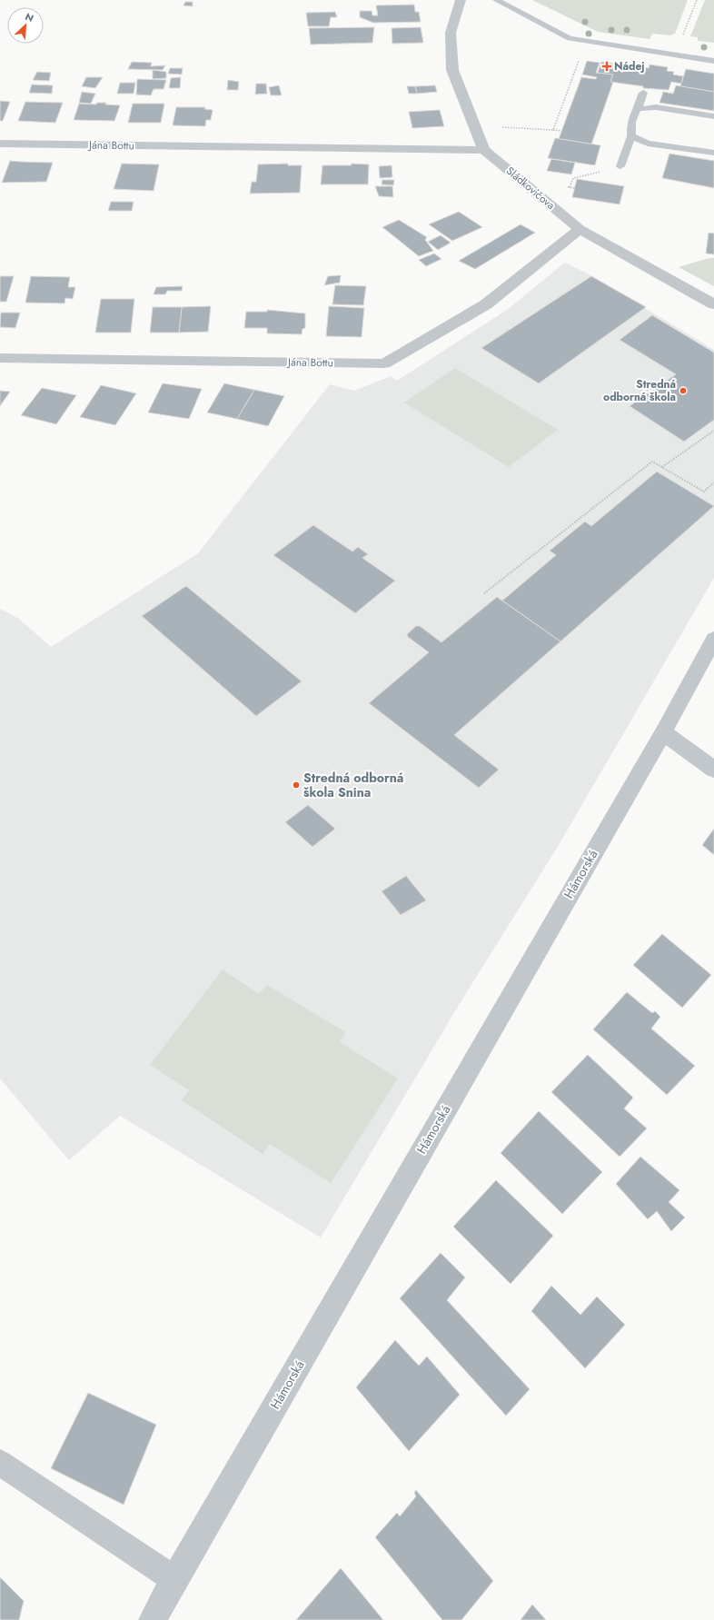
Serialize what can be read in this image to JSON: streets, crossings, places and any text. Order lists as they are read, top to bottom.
{
  "streets": {
    "street": ["Jána Bottu", "Sládkovičova", "Hámorská"]
  },
  "crossings": [
    ["Jána Bottu", "Sládkovičova"]
  ],
  "places": {
    "health": ["Nádej"],
    "other": ["Stredná odborná škola", "Stredná odborná škola Snina"]
  },
  "north": "top right"
}
